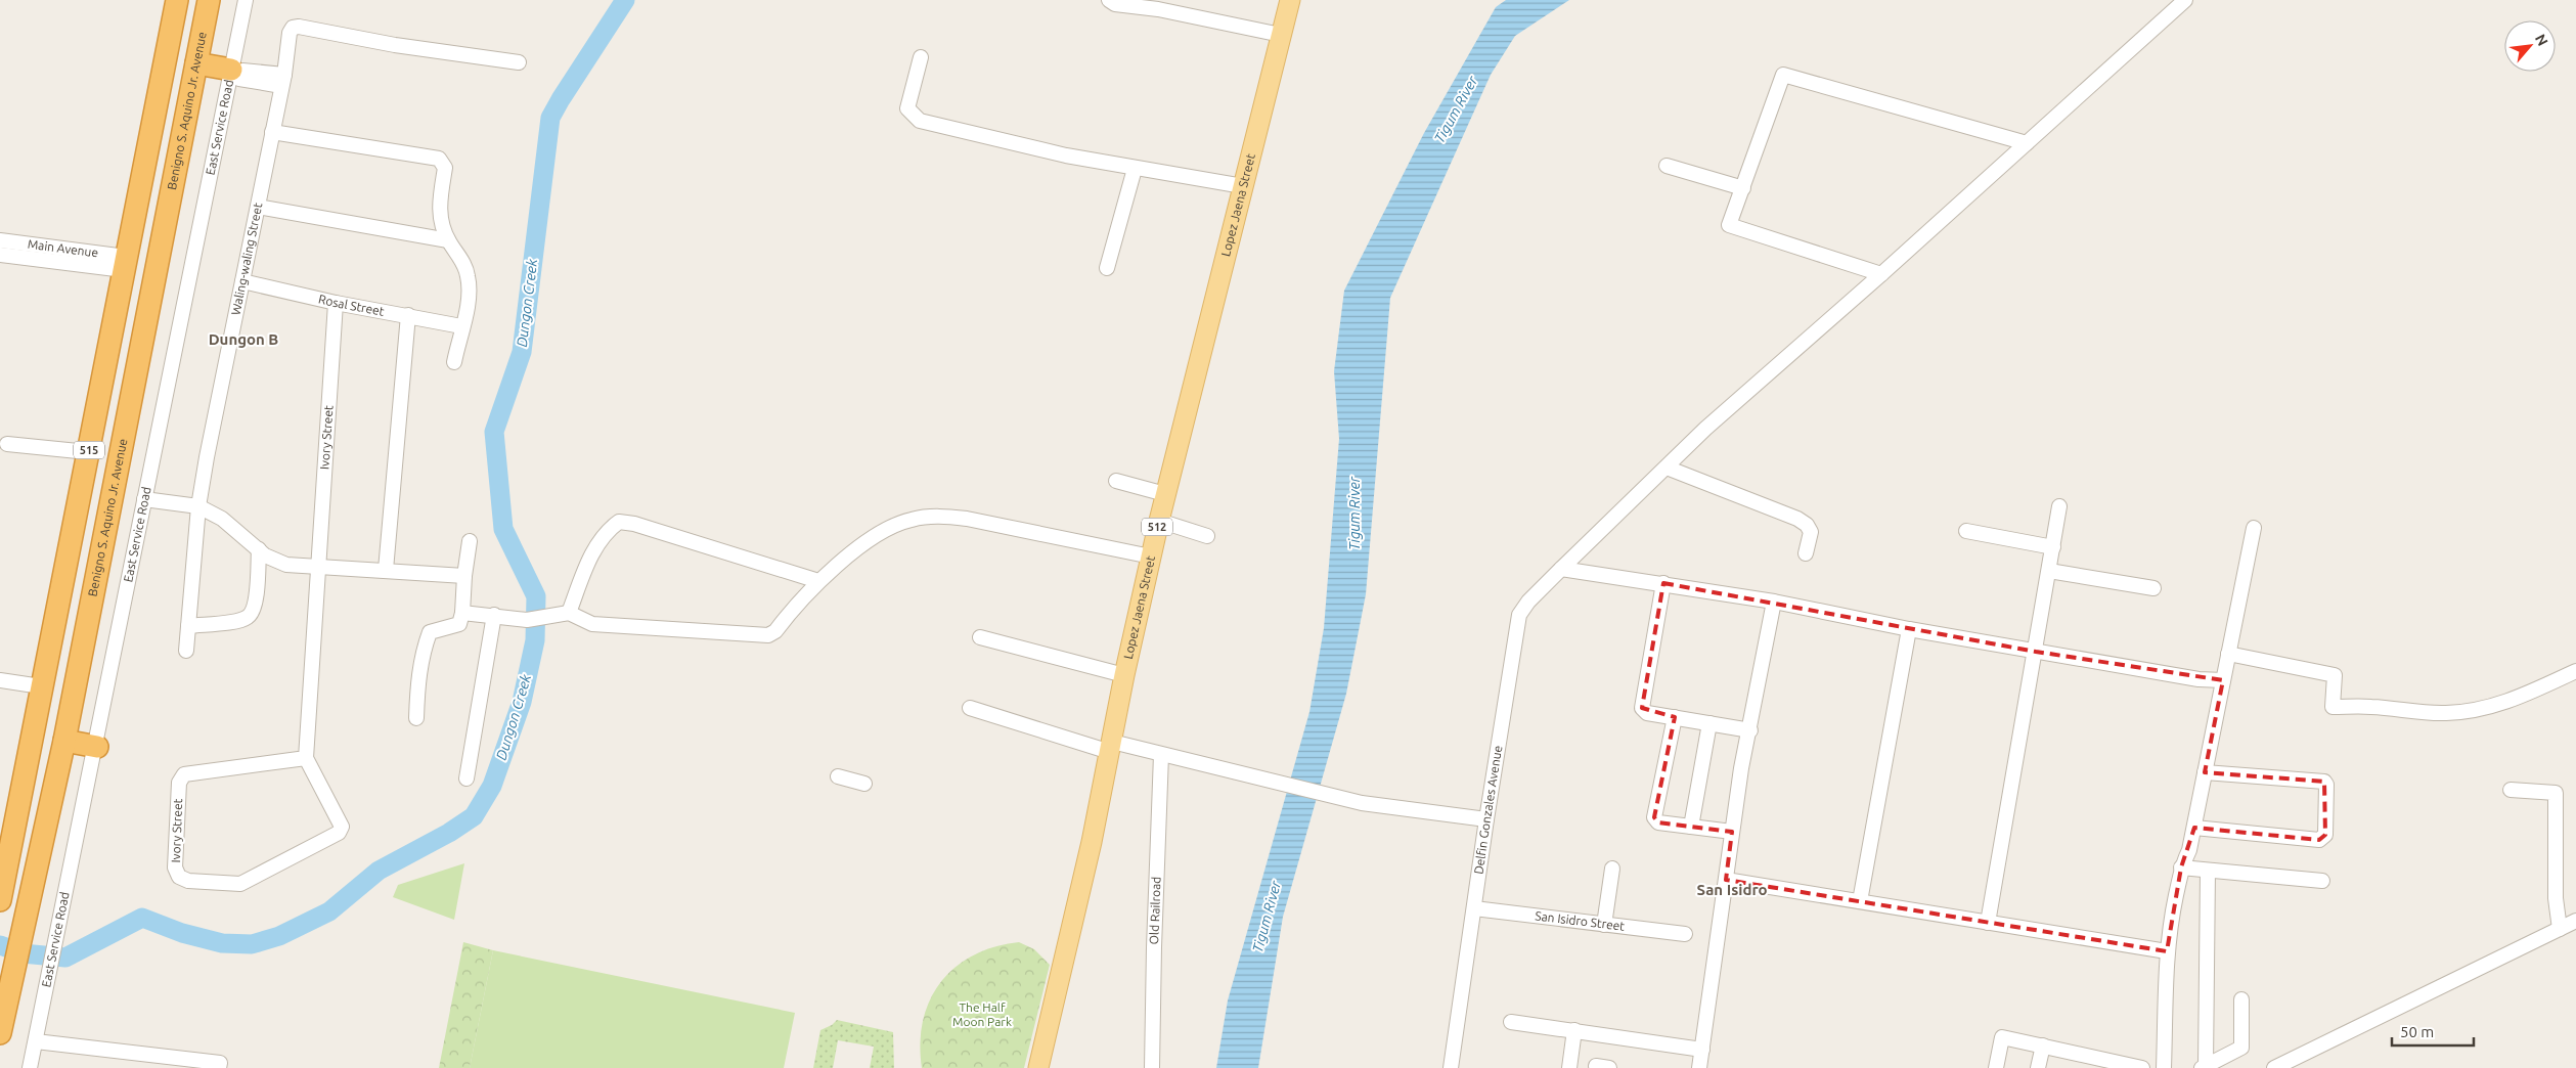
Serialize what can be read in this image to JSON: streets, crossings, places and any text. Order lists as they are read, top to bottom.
{
  "streets": {
    "highway": ["Benigno S. Aquino Jr. Avenue", "515"],
    "main road": ["Lopez Jaena Street", "512"],
    "street": [
      "East Service Road",
      "Main Avenue",
      "Waling-waling Street",
      "Rosal Street",
      "Ivory Street",
      "Delfin Gonzales Avenue",
      "Old Railroad",
      "San Isidro Street"
    ]
  },
  "crossings": [
    ["Main Avenue", "515"],
    ["Waling-waling Street", "Rosal Street"],
    ["Rosal Street", "Ivory Street"],
    ["Delfin Gonzales Avenue", "San Isidro Street"]
  ],
  "districts": ["Dungon B", "San Isidro"],
  "water": ["Tigum River", "Dungon Creek"],
  "parks": ["The Half Moon Park"],
  "scale_bar": "50 m",
  "north": "top right"
}
